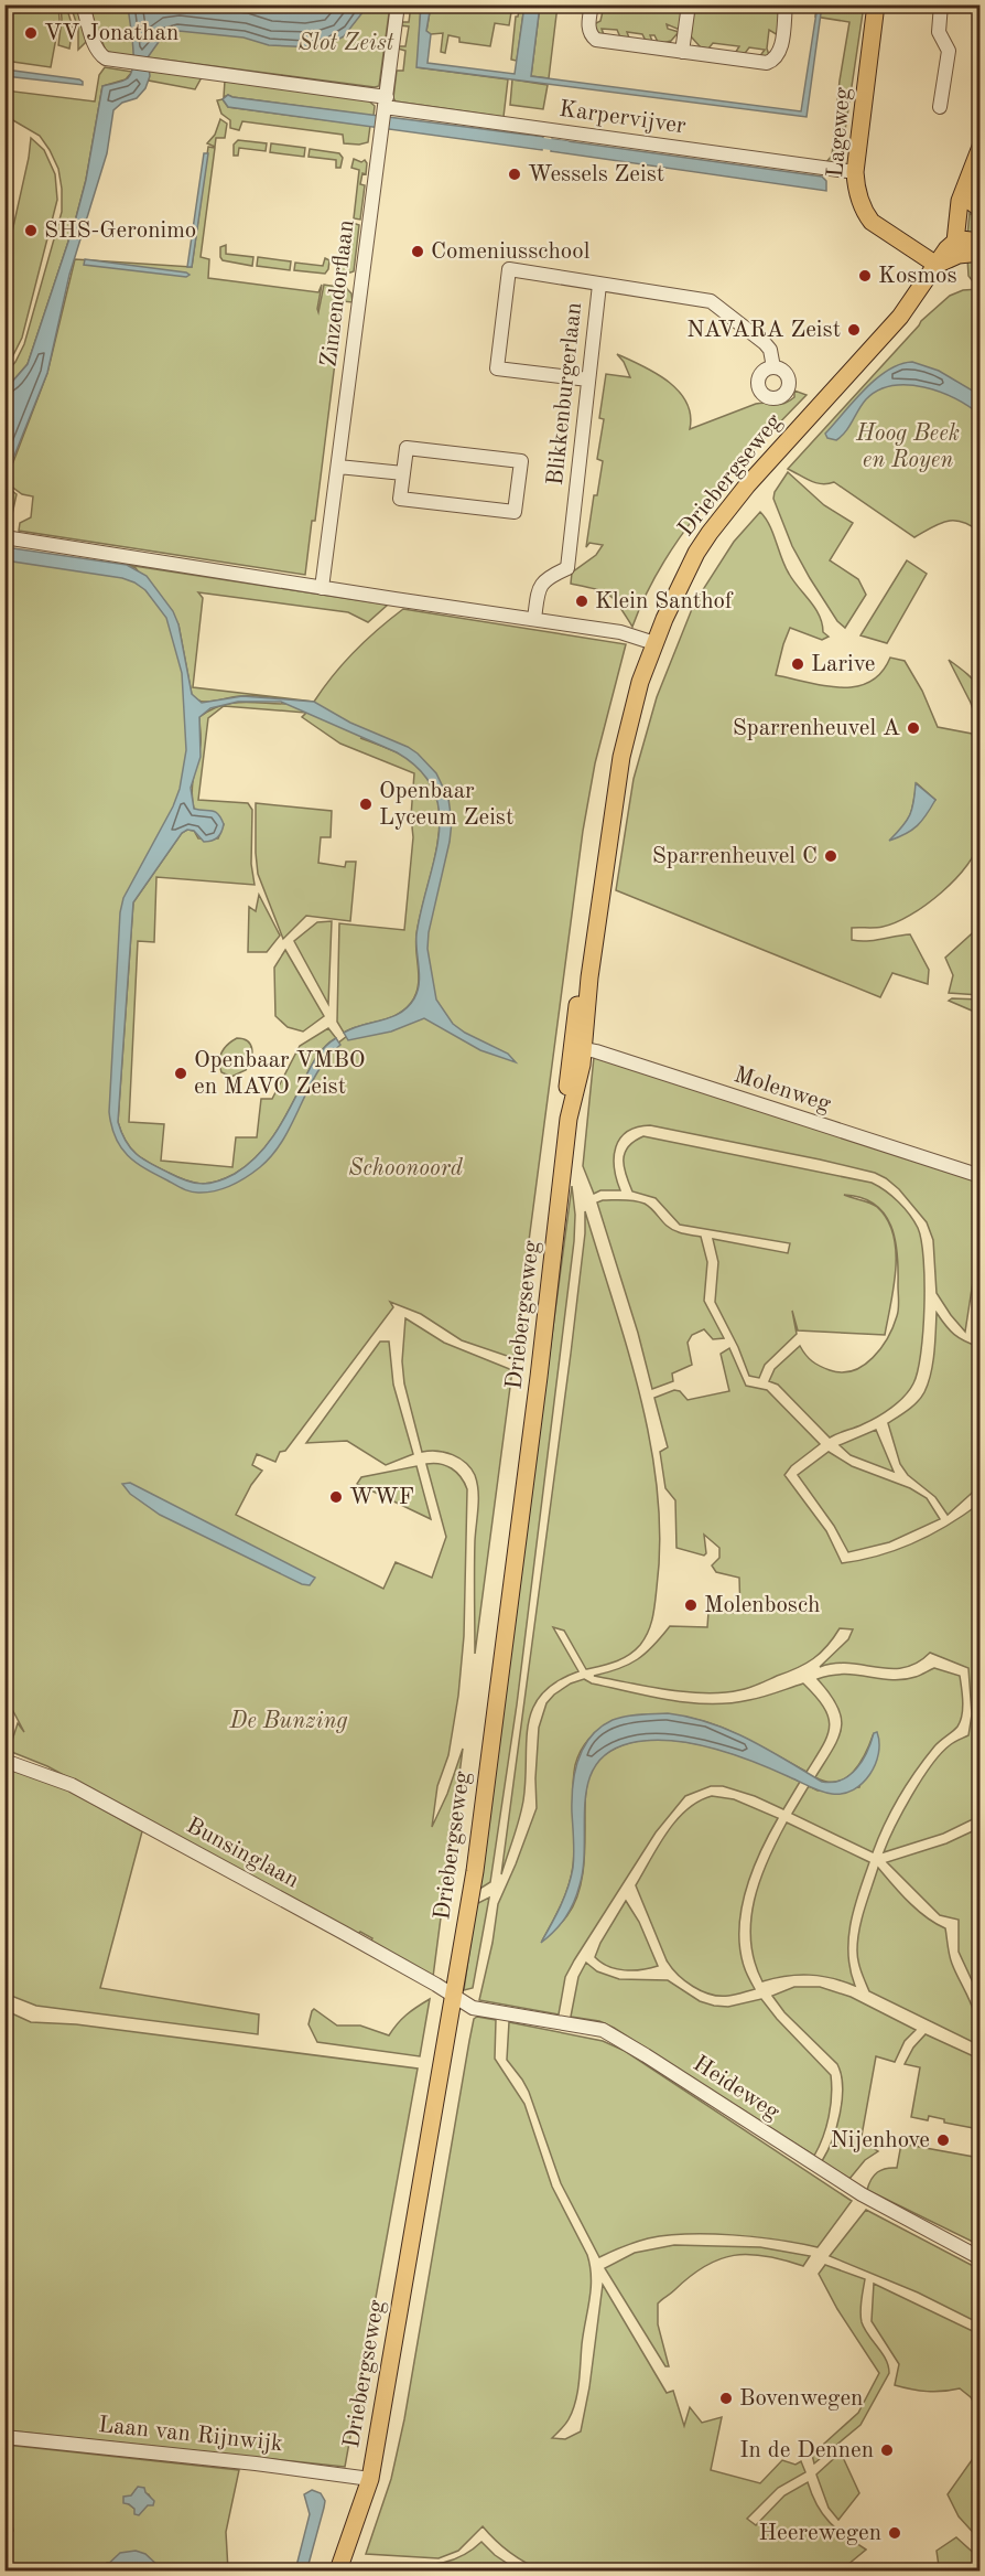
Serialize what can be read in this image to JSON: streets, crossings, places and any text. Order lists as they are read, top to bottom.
{
  "streets": {
    "main road": ["Lageweg", "Driebergseweg"],
    "street": [
      "Karpervijver",
      "Zinzendorflaan",
      "Blikkenburgerlaan",
      "Molenweg",
      "Bunsinglaan",
      "Heideweg",
      "Laan van Rijnwijk"
    ]
  },
  "crossings": [
    ["Karpervijver", "Lageweg"],
    ["Karpervijver", "Zinzendorflaan"],
    ["Lageweg", "Driebergseweg"],
    ["Driebergseweg", "Molenweg"],
    ["Driebergseweg", "Bunsinglaan"],
    ["Driebergseweg", "Heideweg"],
    ["Driebergseweg", "Laan van Rijnwijk"],
    ["Bunsinglaan", "Heideweg"]
  ],
  "parks": [
    "Slot Zeist",
    "Hoog Beek en Royen",
    "Schoonoord",
    "De Bunzing"
  ],
  "places": [
    "VV Jonathan",
    "Wessels Zeist",
    "SHS-Geronimo",
    "Comeniusschool",
    "Kosmos",
    "NAVARA Zeist",
    "Klein Santhof",
    "Larive",
    "Sparrenheuvel A",
    "Openbaar Lyceum Zeist",
    "Sparrenheuvel C",
    "Openbaar VMBO en MAVO Zeist",
    "WWF",
    "Molenbosch",
    "Nijenhove",
    "Bovenwegen",
    "In de Dennen",
    "Heerewegen"
  ]
}
